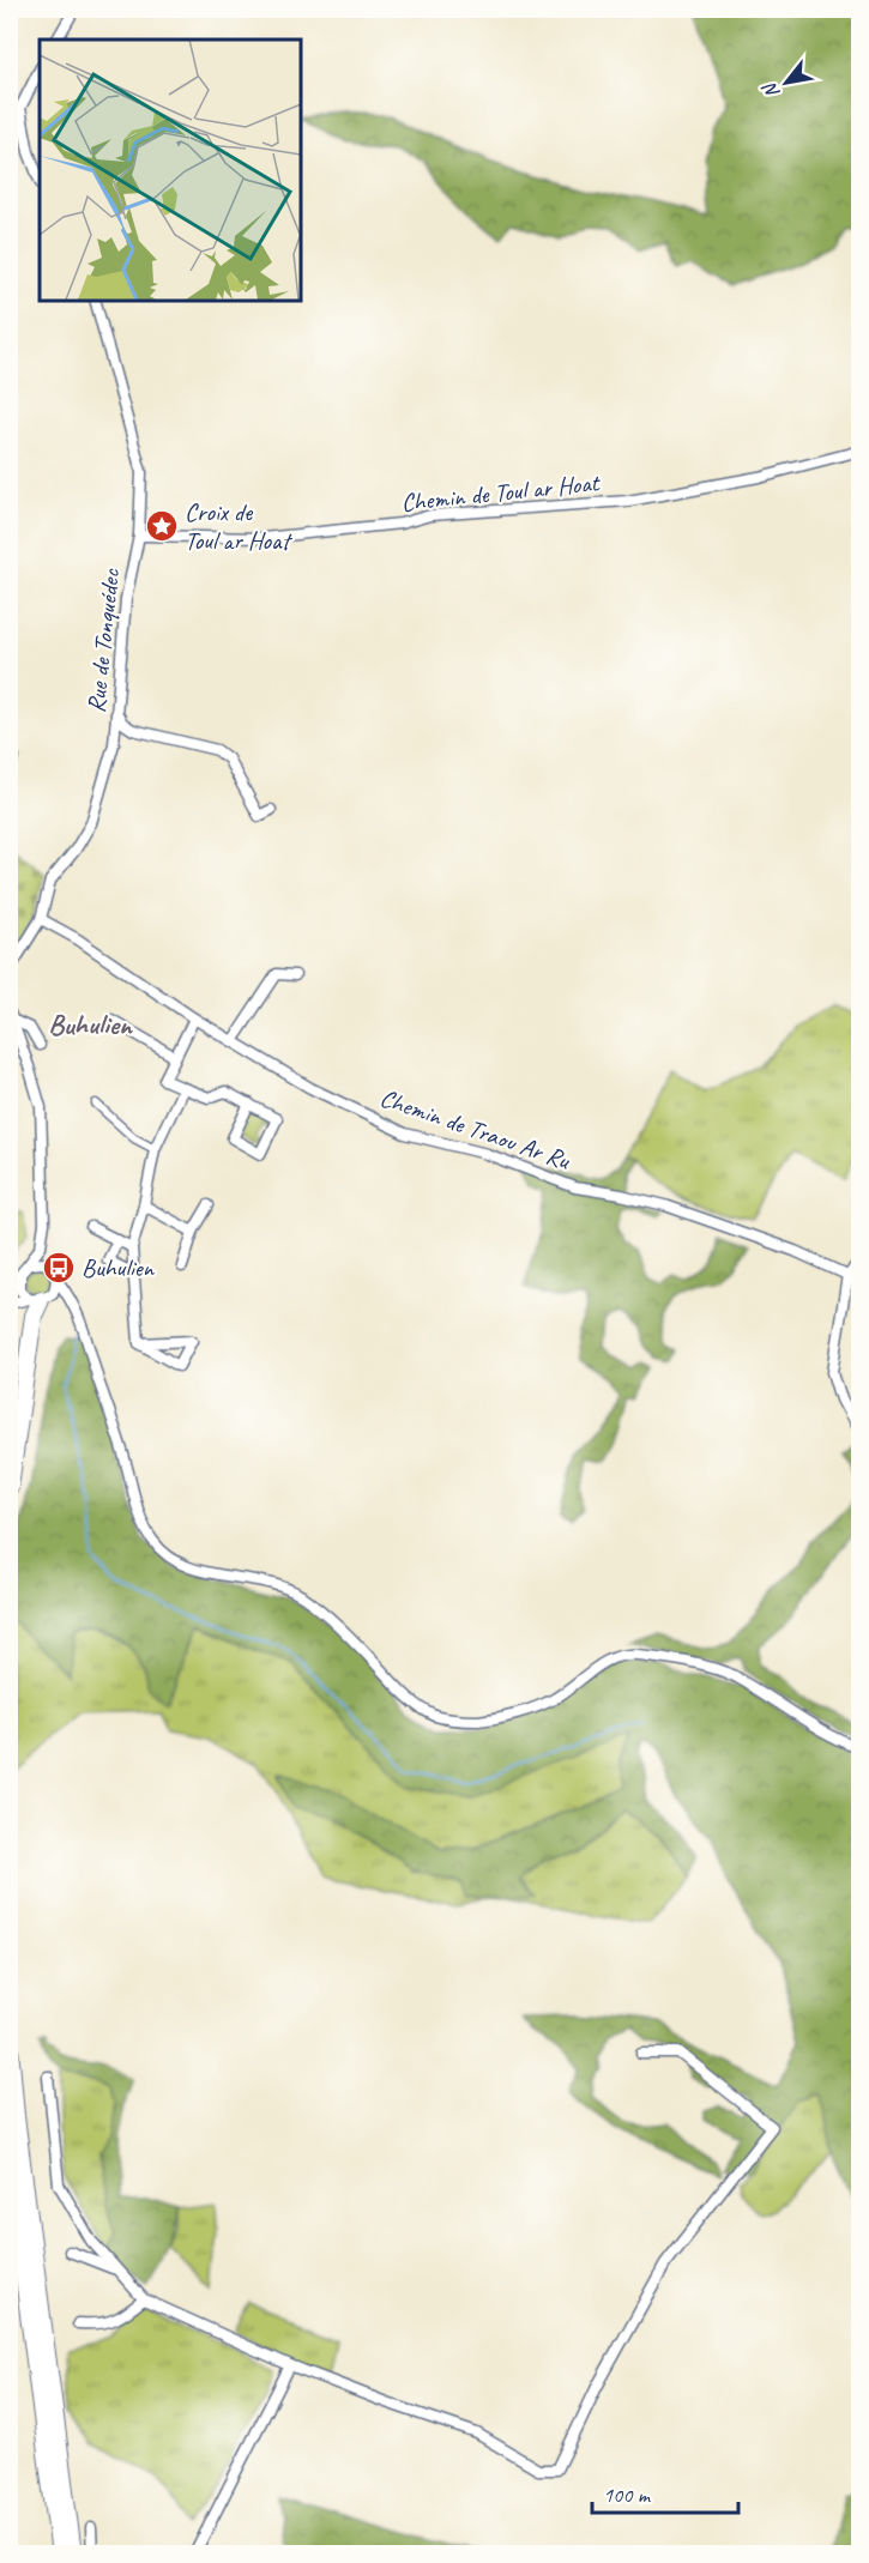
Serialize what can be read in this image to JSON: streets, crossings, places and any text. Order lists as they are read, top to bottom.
{
  "streets": {
    "street": ["Chemin de Toul ar Hoat", "Rue de Tonquédec", "Chemin de Traou Ar Ru"]
  },
  "crossings": [
    ["Chemin de Toul ar Hoat", "Rue de Tonquédec"],
    ["Rue de Tonquédec", "Chemin de Traou Ar Ru"]
  ],
  "districts": ["Buhulien"],
  "places": {
    "place": ["Croix de Toul ar Hoat"],
    "bus stop": ["Buhulien"]
  },
  "scale_bar": "100 m",
  "north": "bottom left"
}
